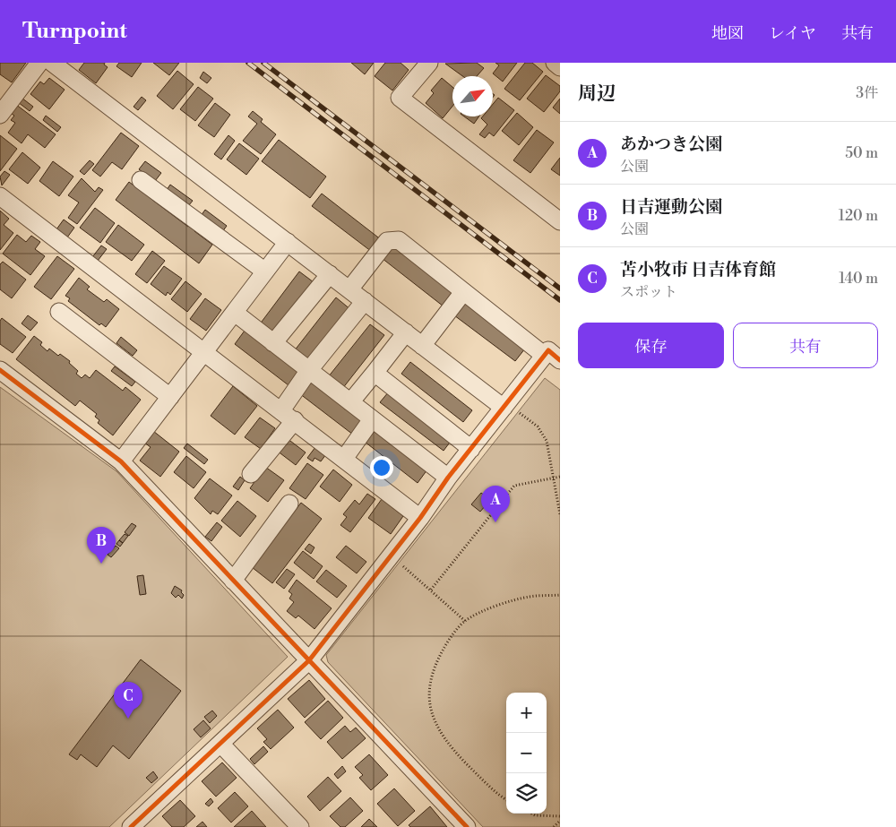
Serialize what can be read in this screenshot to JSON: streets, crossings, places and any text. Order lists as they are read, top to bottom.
{
  "north": "top right",
  "page": {
    "header": "Turnpoint",
    "nav": ["地図", "レイヤ", "共有"],
    "heading": ["周辺", "3件"],
    "list": [
      {
        "mark": "A",
        "name": "あかつき公園",
        "note": "公園",
        "value": "50 m"
      },
      {
        "mark": "B",
        "name": "日吉運動公園",
        "note": "公園",
        "value": "120 m"
      },
      {
        "mark": "C",
        "name": "苫小牧市 日吉体育館",
        "note": "スポット",
        "value": "140 m"
      }
    ],
    "buttons": ["保存", "共有"],
    "pins": ["A", "B", "C"],
    "map_buttons": ["+", "−"]
  }
}
